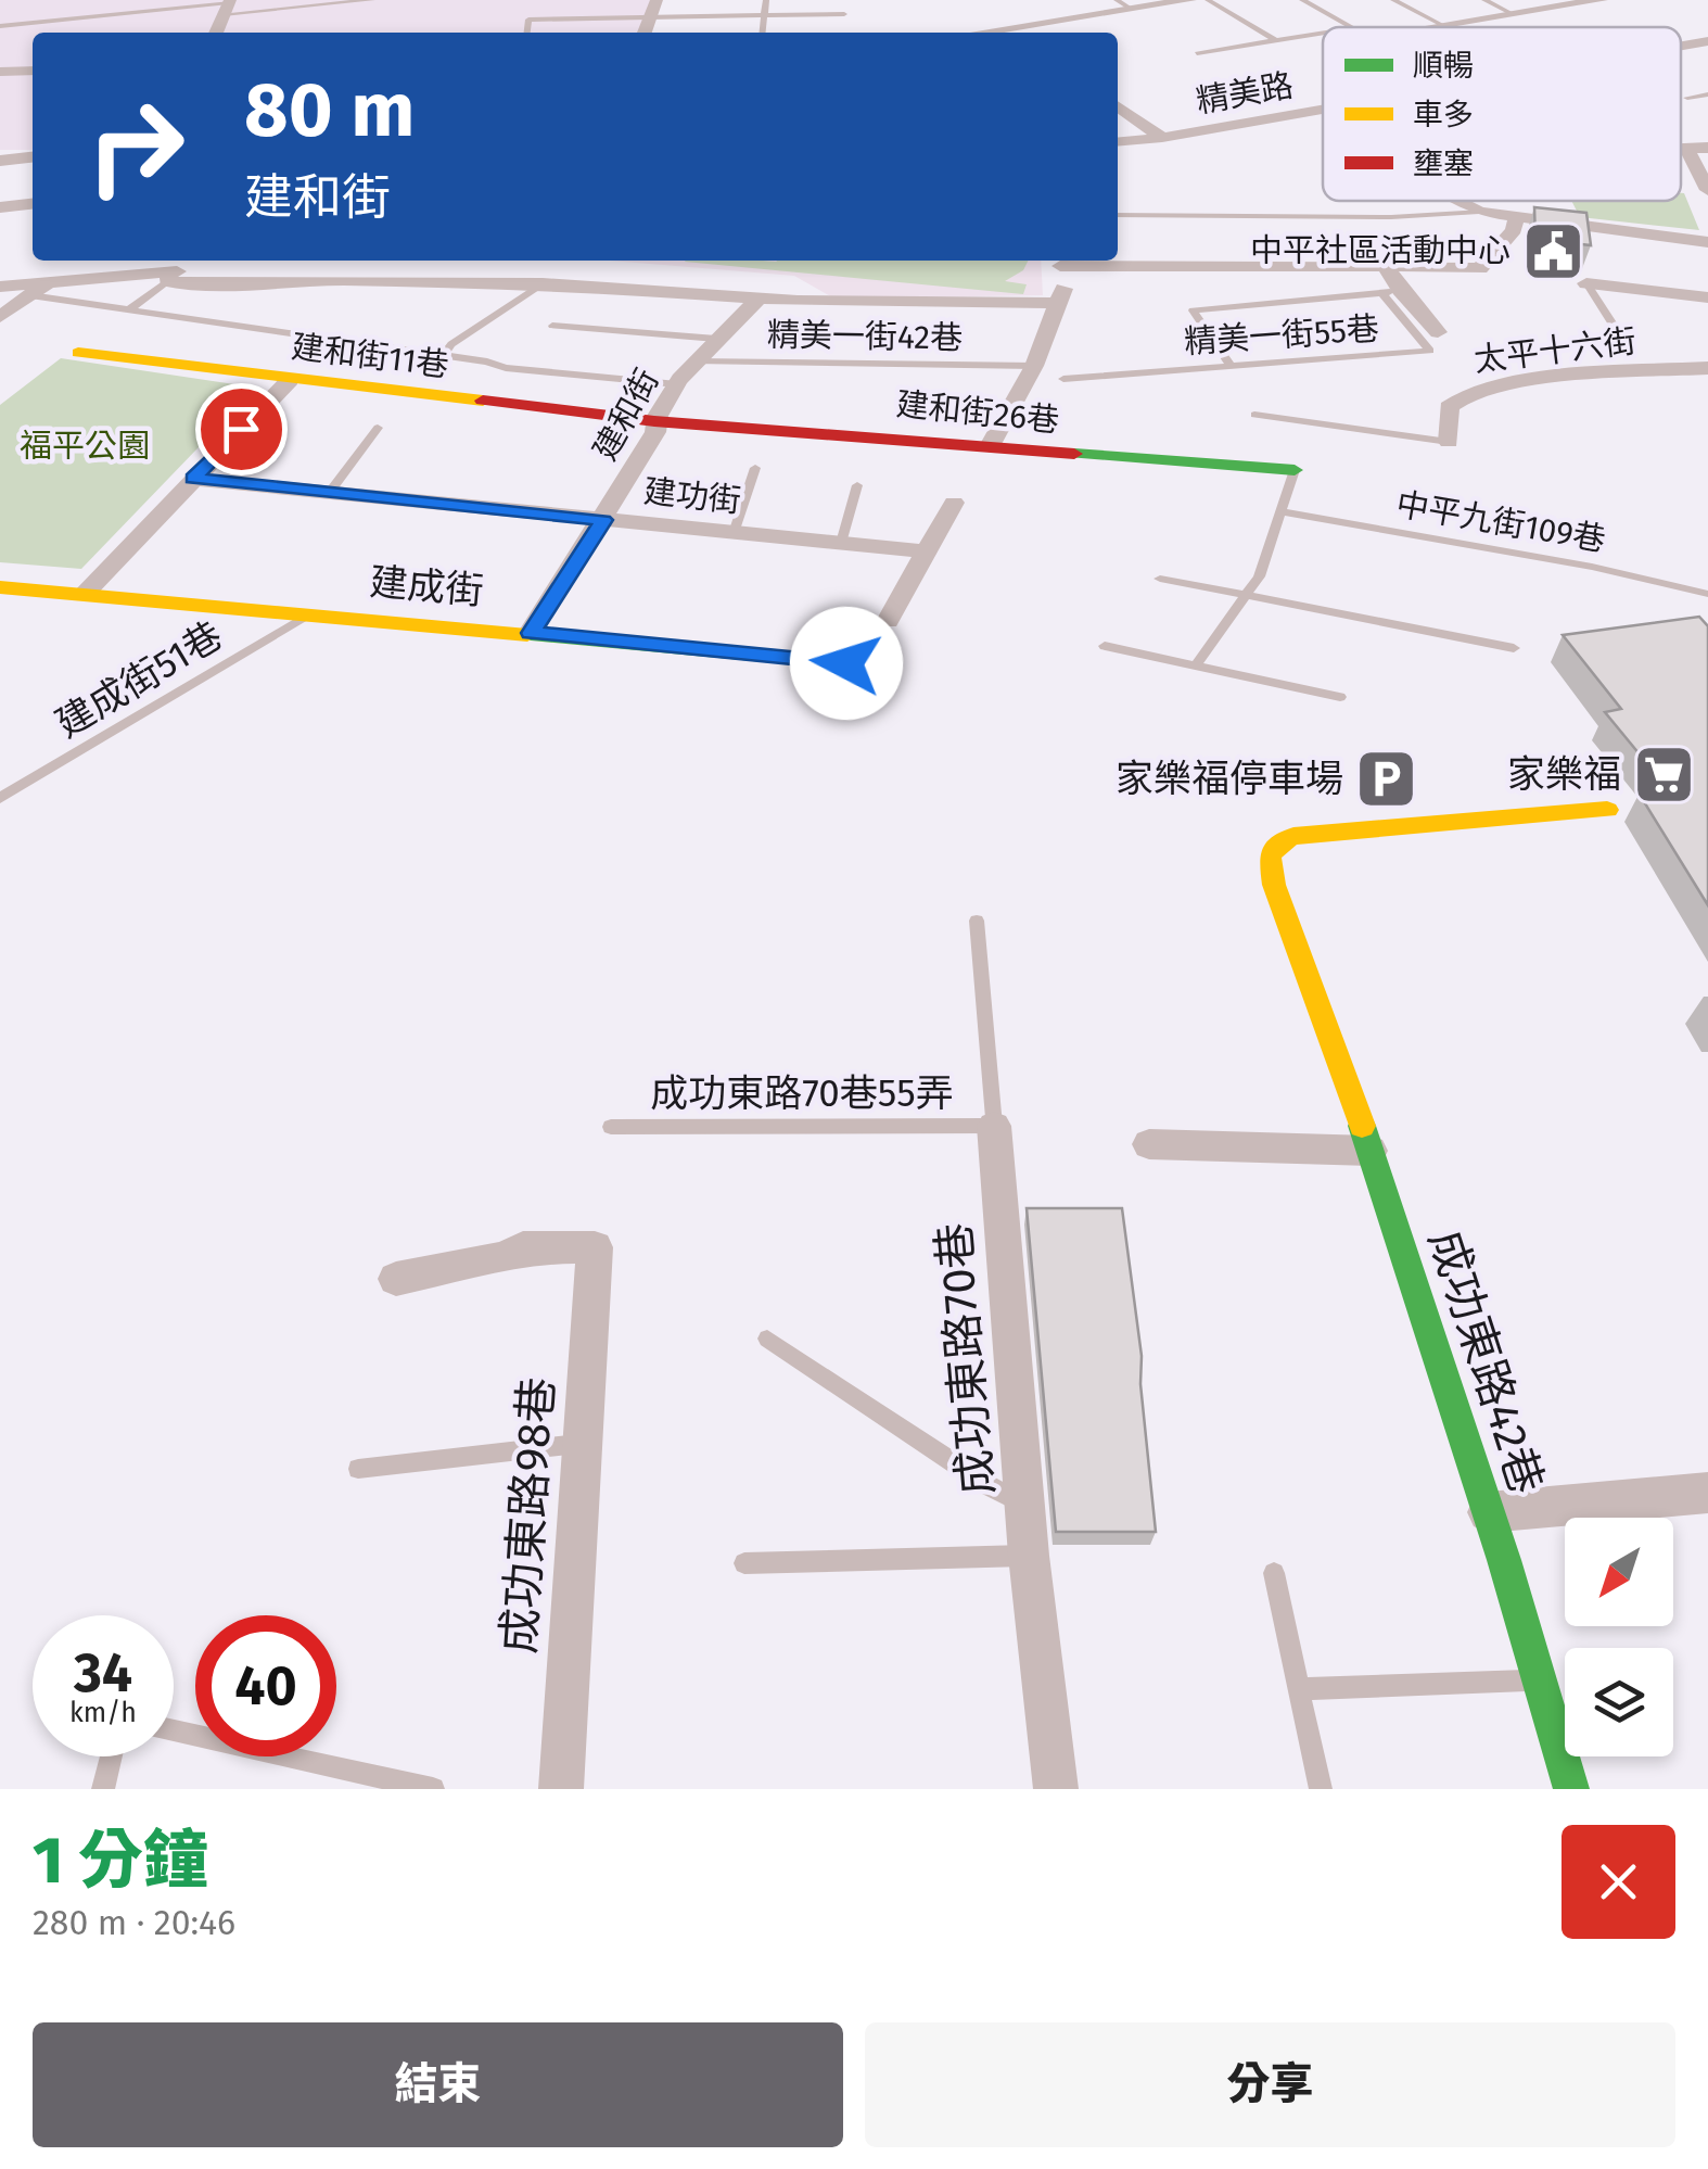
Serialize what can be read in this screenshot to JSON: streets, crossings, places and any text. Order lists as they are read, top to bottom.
{
  "streets": {
    "street": [
      "精美路",
      "太平十六街",
      "建和街11巷",
      "建和街26巷",
      "建和街",
      "建功街",
      "建成街",
      "成功東路70巷",
      "成功東路42巷",
      "成功東路98巷"
    ],
    "lane": [
      "精美一街55巷",
      "精美一街42巷",
      "中平九街109巷",
      "建成街51巷",
      "成功東路70巷55弄"
    ]
  },
  "crossings": [
    ["精美一街42巷", "建和街"],
    ["建和街11巷", "建和街26巷"],
    ["建和街11巷", "建和街"],
    ["建和街26巷", "建和街"],
    ["建和街", "建功街"],
    ["建和街", "建成街"],
    ["建成街", "建成街51巷"],
    ["成功東路70巷55弄", "成功東路70巷"]
  ],
  "parks": ["福平公園"],
  "places": {
    "public building": ["中平社區活動中心"],
    "supermarket": ["家樂福"],
    "parking": ["家樂福停車場"]
  },
  "legend": ["順暢", "車多", "壅塞"],
  "north": "bottom left",
  "page": {
    "turn": ["80 m", "建和街"],
    "speed": "34 km/h",
    "limit": "40",
    "heading": ["1 分鐘", "280 m · 20:46"],
    "buttons": ["結束", "分享"]
  }
}
